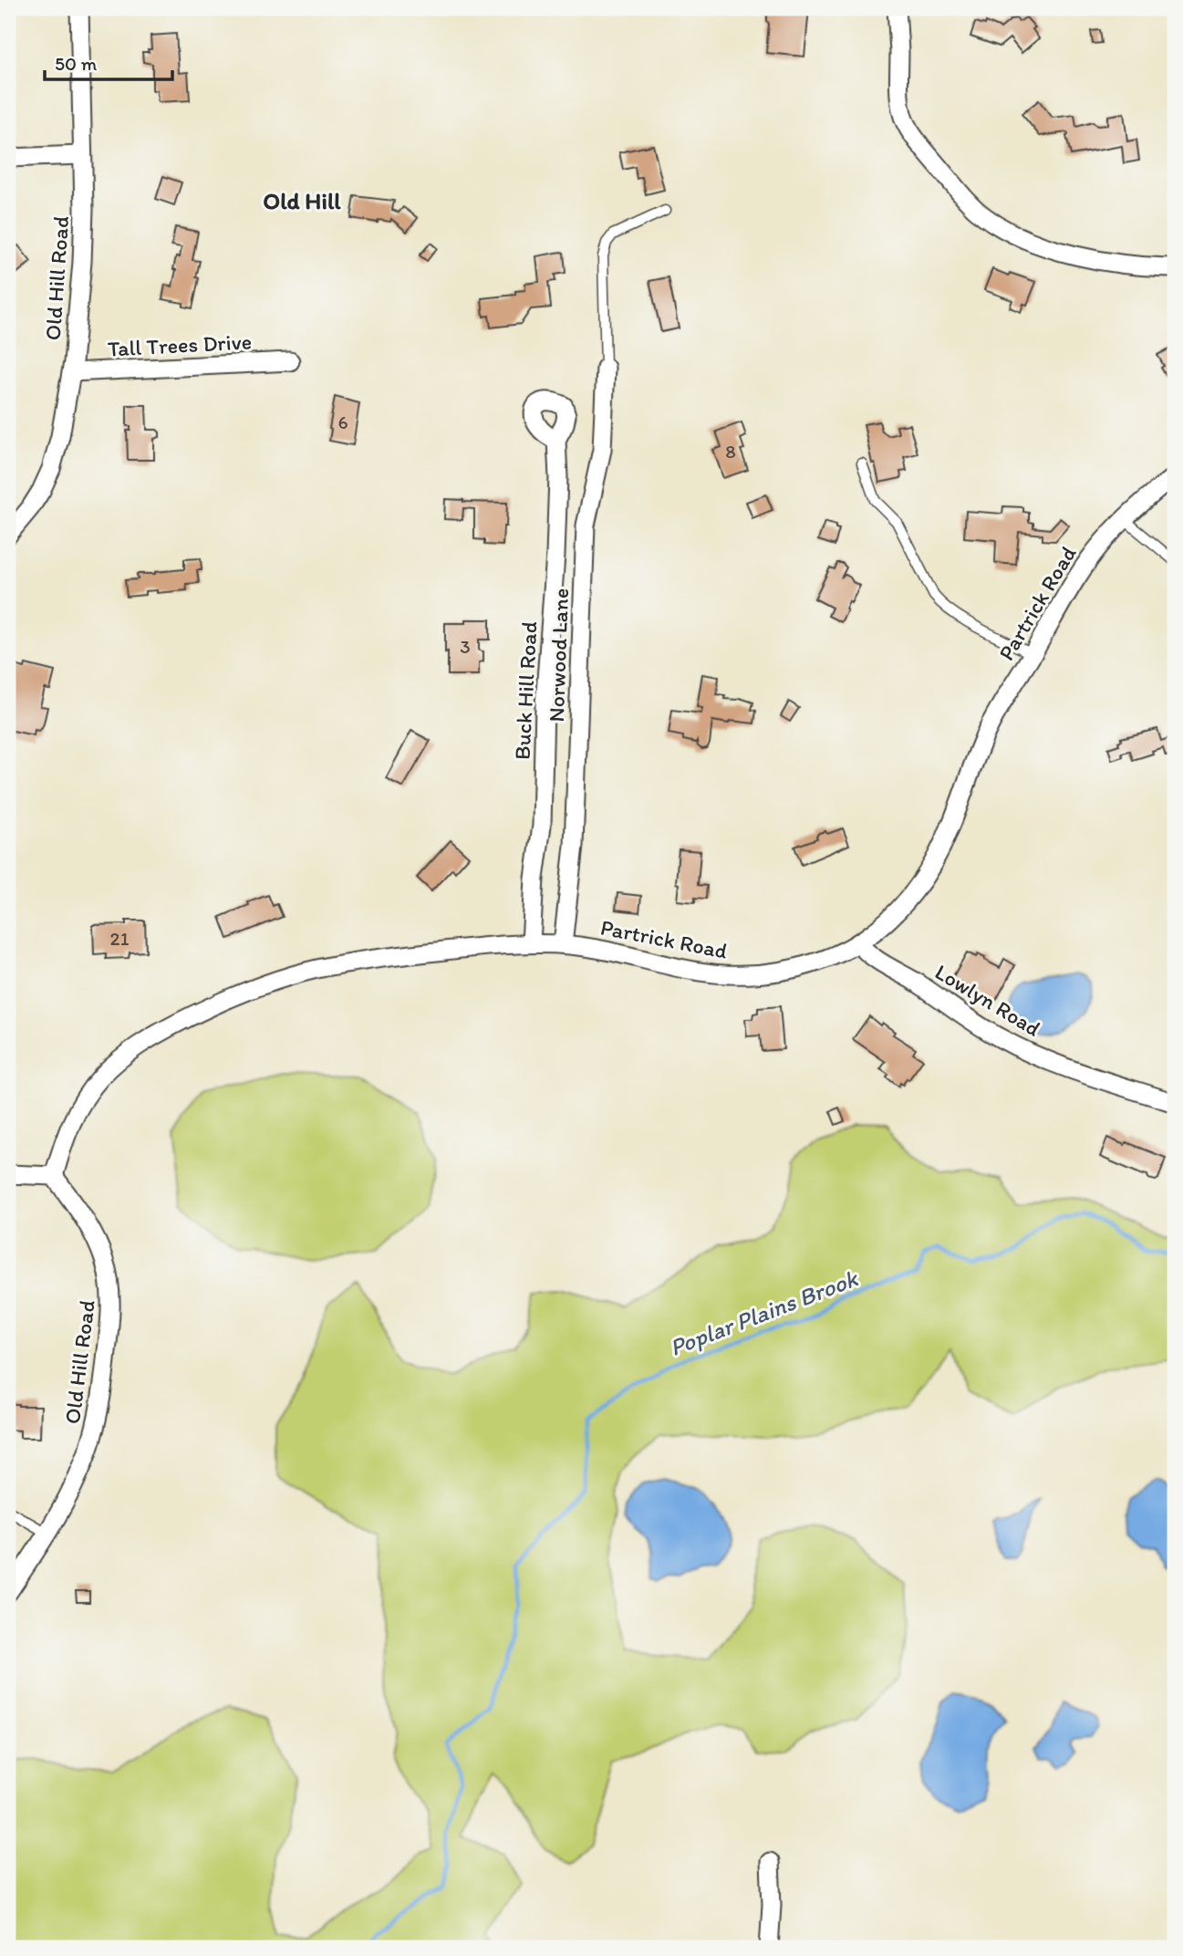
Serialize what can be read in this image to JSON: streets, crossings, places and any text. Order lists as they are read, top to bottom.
{
  "streets": {
    "street": [
      "Old Hill Road",
      "Tall Trees Drive",
      "Partrick Road",
      "Norwood Lane",
      "Buck Hill Road",
      "Lowlyn Road"
    ]
  },
  "crossings": [
    ["Old Hill Road", "Tall Trees Drive"],
    ["Old Hill Road", "Partrick Road"],
    ["Partrick Road", "Norwood Lane"],
    ["Partrick Road", "Buck Hill Road"],
    ["Partrick Road", "Lowlyn Road"]
  ],
  "districts": ["Old Hill"],
  "water": ["Poplar Plains Brook"],
  "house_numbers": [
    "6",
    "8",
    "3",
    "21"
  ],
  "scale_bar": "50 m"
}
